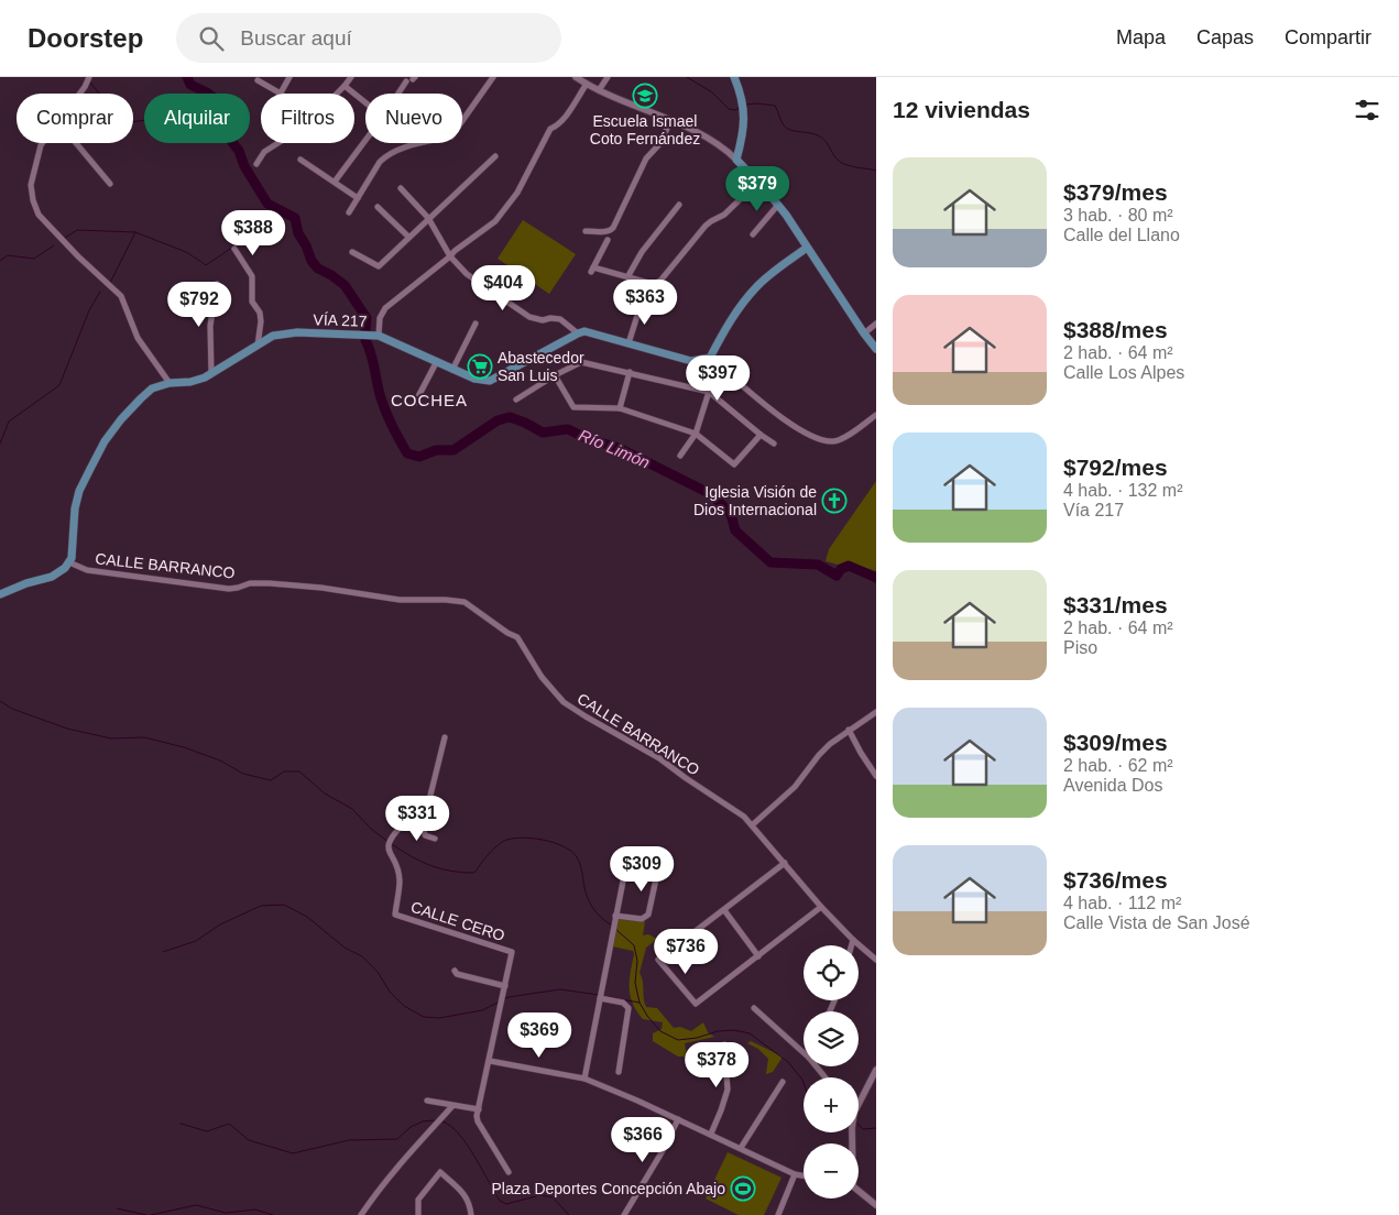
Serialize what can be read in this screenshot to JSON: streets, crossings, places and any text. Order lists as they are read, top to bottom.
{
  "streets": {
    "main road": ["VÍA 217"],
    "street": ["CALLE BARRANCO", "CALLE CERO"]
  },
  "crossings": [
    ["VÍA 217", "CALLE BARRANCO"]
  ],
  "districts": ["COCHEA"],
  "water": ["Río Limón"],
  "places": {
    "school or university": ["Escuela Ismael Coto Fernández"],
    "supermarket": ["Abastecedor San Luis"],
    "church": ["Iglesia Visión de Dios Internacional"],
    "sports": ["Plaza Deportes Concepción Abajo"]
  },
  "page": {
    "header": "Doorstep",
    "search": "Buscar aquí",
    "nav": ["Mapa", "Capas", "Compartir"],
    "heading": "12 viviendas",
    "chip": [
      "Comprar",
      "Alquilar",
      "Filtros",
      "Nuevo"
    ],
    "list": [
      {
        "name": "$379/mes",
        "note": "3 hab. · 80 m² · Calle del Llano"
      },
      {
        "name": "$388/mes",
        "note": "2 hab. · 64 m² · Calle Los Alpes"
      },
      {
        "name": "$792/mes",
        "note": "4 hab. · 132 m² · Vía 217"
      },
      {
        "name": "$331/mes",
        "note": "2 hab. · 64 m² · Piso"
      },
      {
        "name": "$309/mes",
        "note": "2 hab. · 62 m² · Avenida Dos"
      },
      {
        "name": "$736/mes",
        "note": "4 hab. · 112 m² · Calle Vista de San José"
      }
    ],
    "price": [
      "$379",
      "$388",
      "$404",
      "$363",
      "$792",
      "$397",
      "$331",
      "$309",
      "$736",
      "$369",
      "$378",
      "$366"
    ],
    "map_buttons": ["+", "−"]
  }
}
